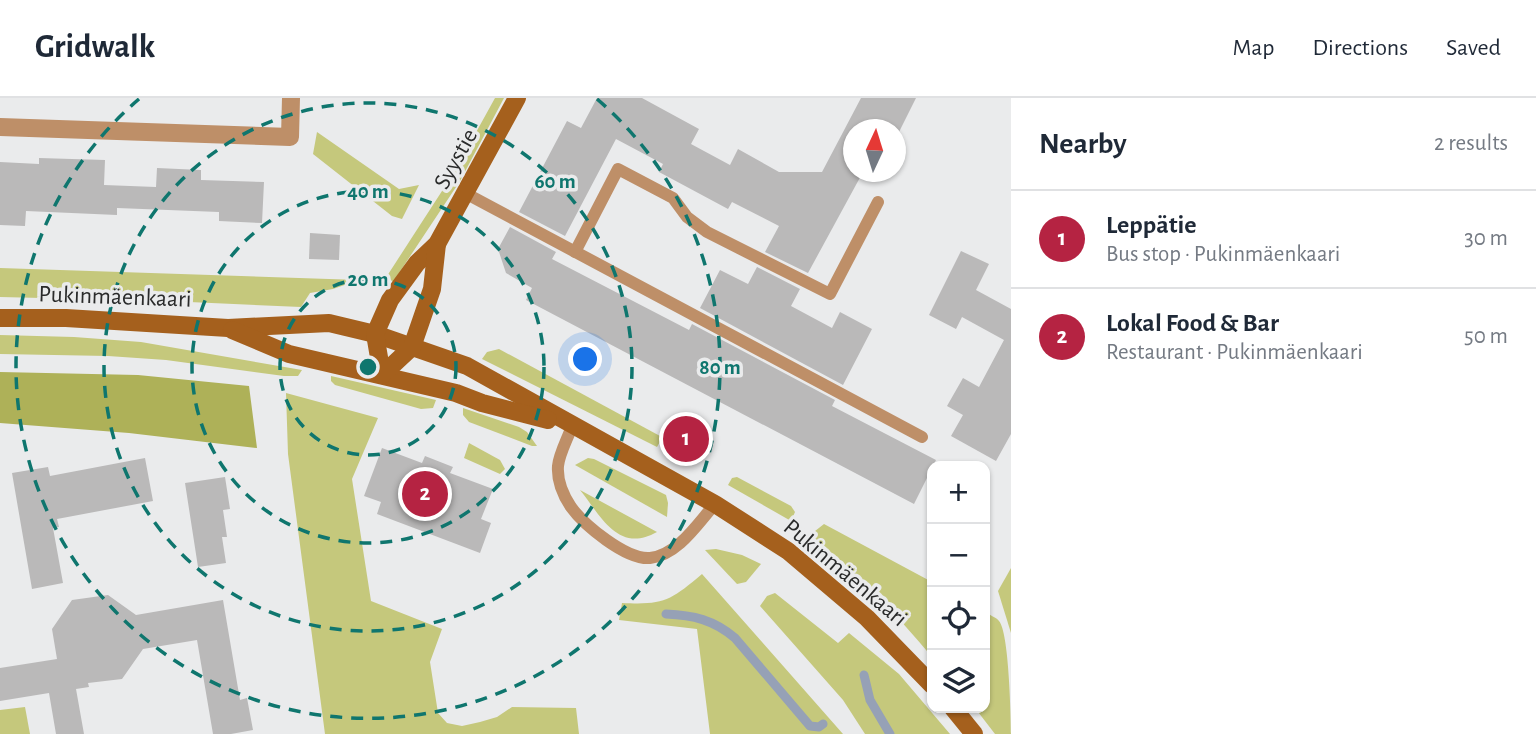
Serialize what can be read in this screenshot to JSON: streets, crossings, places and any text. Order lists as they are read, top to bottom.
{
  "streets": {
    "main road": ["Syystie", "Pukinmäenkaari"]
  },
  "crossings": [
    ["Syystie", "Pukinmäenkaari"]
  ],
  "north": "top",
  "page": {
    "header": "Gridwalk",
    "nav": ["Map", "Directions", "Saved"],
    "heading": ["Nearby", "2 results"],
    "list": [
      {
        "mark": "1",
        "name": "Leppätie",
        "note": "Bus stop · Pukinmäenkaari",
        "value": "30 m"
      },
      {
        "mark": "2",
        "name": "Lokal Food & Bar",
        "note": "Restaurant · Pukinmäenkaari",
        "value": "50 m"
      }
    ],
    "pins": ["1", "2"],
    "map_buttons": ["+", "−"]
  },
  "rings": [
    "60 m",
    "40 m",
    "20 m",
    "80 m"
  ]
}
